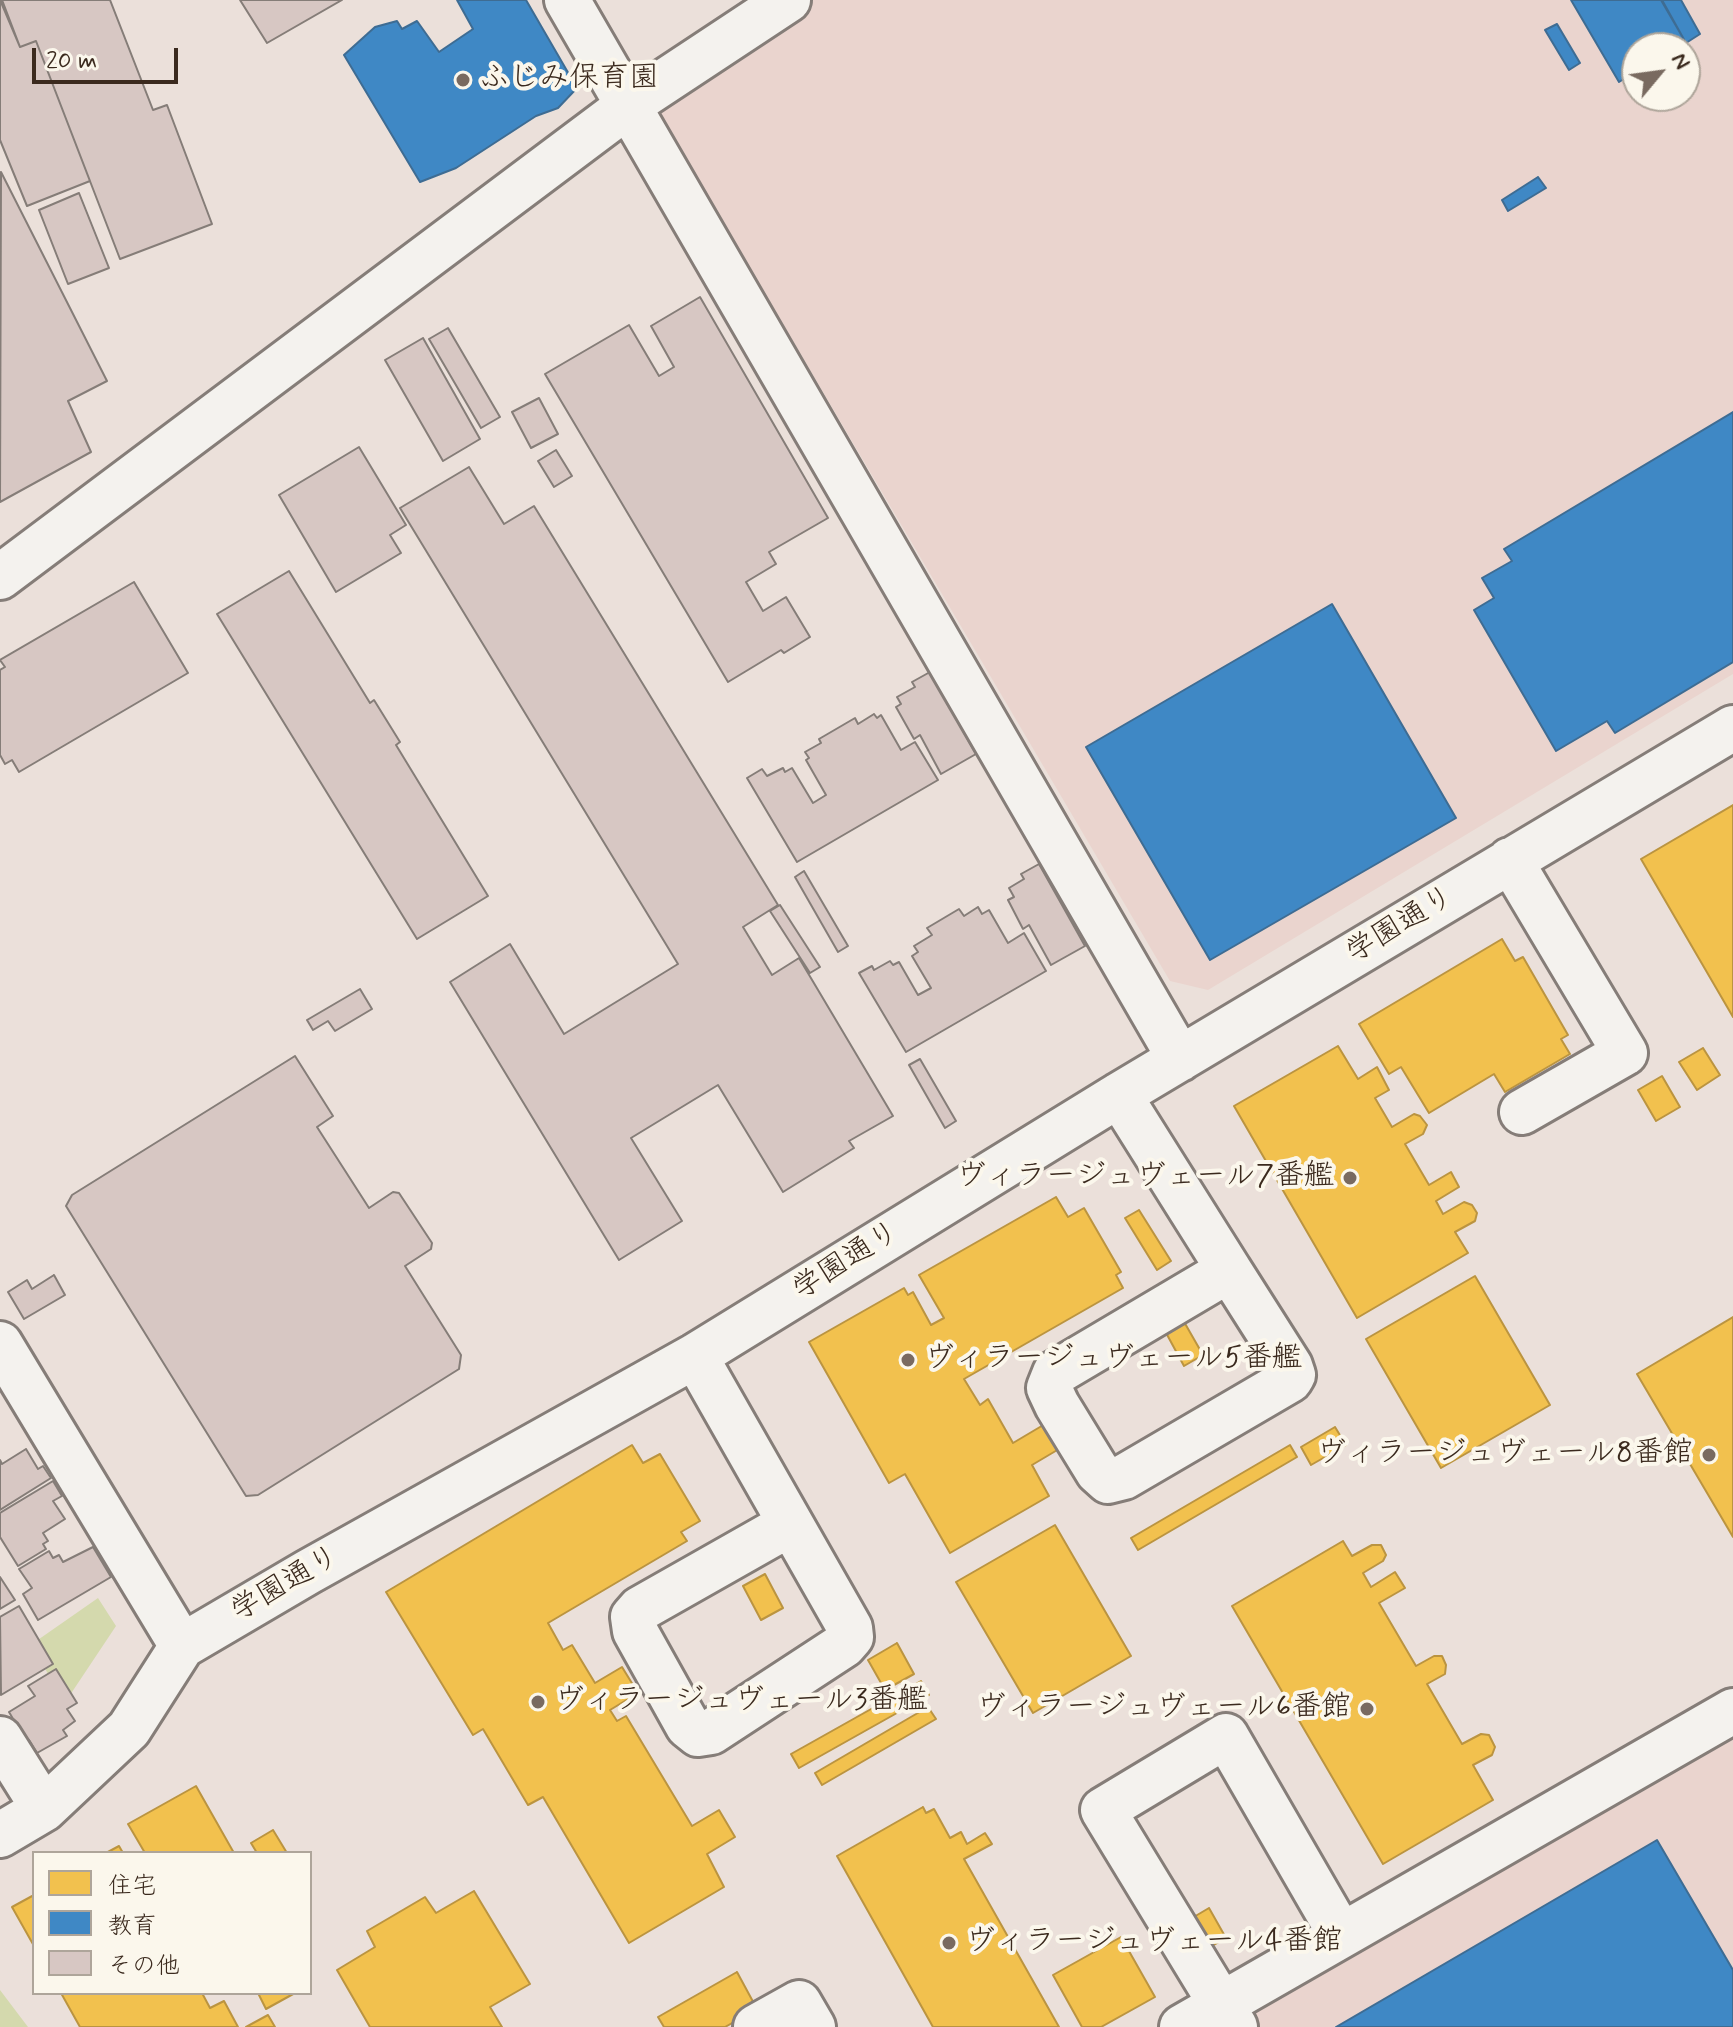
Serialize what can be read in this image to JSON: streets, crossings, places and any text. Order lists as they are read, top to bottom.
{
  "streets": {
    "street": ["学園通り"]
  },
  "places": [
    "ふじみ保育園",
    "ヴィラージュヴェール7番艦",
    "ヴィラージュヴェール5番艦",
    "ヴィラージュヴェール8番館",
    "ヴィラージュヴェール3番艦",
    "ヴィラージュヴェール6番館",
    "ヴィラージュヴェール4番館"
  ],
  "legend": ["住宅", "教育", "その他"],
  "scale_bar": "20 m",
  "north": "top right"
}
